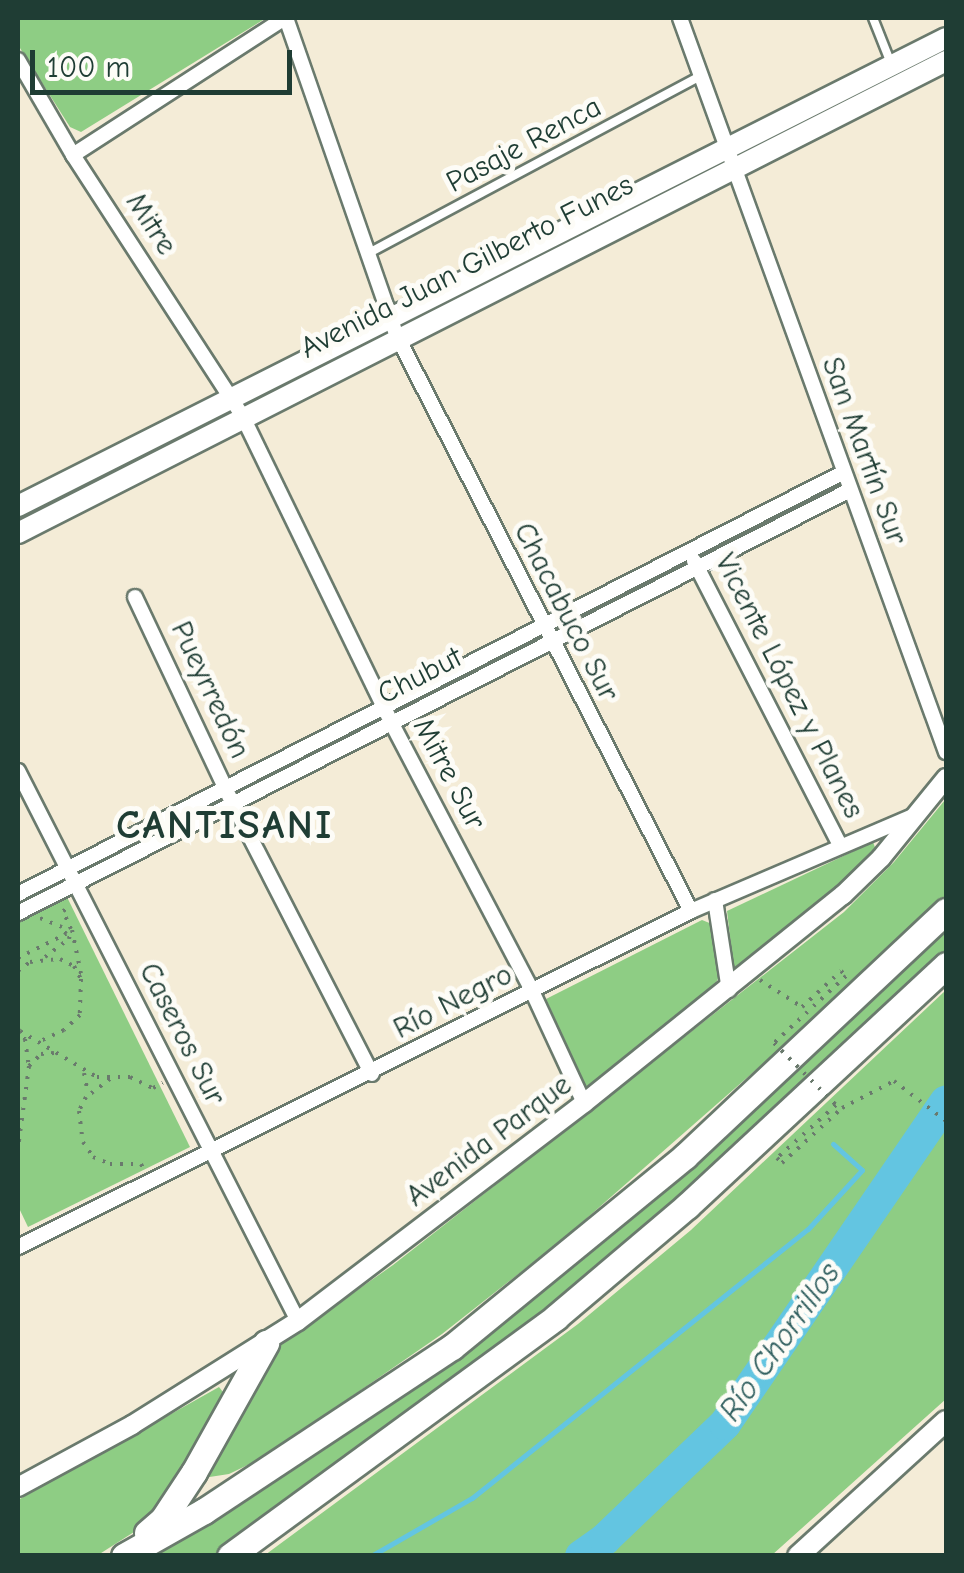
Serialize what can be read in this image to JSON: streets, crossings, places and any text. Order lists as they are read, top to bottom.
{
  "streets": {
    "main road": ["Avenida Juan Gilberto Funes"],
    "street": [
      "Mitre",
      "San Martín Sur",
      "Chacabuco Sur",
      "Chubut",
      "Vicente López y Planes",
      "Pueyrredón",
      "Mitre Sur",
      "Río Negro",
      "Caseros Sur",
      "Avenida Parque"
    ],
    "lane": ["Pasaje Renca"]
  },
  "crossings": [
    ["Pasaje Renca", "San Martín Sur"],
    ["Pasaje Renca", "Chacabuco Sur"],
    ["Mitre", "Avenida Juan Gilberto Funes"],
    ["Mitre", "Mitre Sur"],
    ["Avenida Juan Gilberto Funes", "San Martín Sur"],
    ["Avenida Juan Gilberto Funes", "Chacabuco Sur"],
    ["Avenida Juan Gilberto Funes", "Mitre Sur"],
    ["San Martín Sur", "Chubut"],
    ["Chacabuco Sur", "Chubut"],
    ["Chacabuco Sur", "Río Negro"],
    ["Chubut", "Vicente López y Planes"],
    ["Chubut", "Pueyrredón"],
    ["Chubut", "Mitre Sur"],
    ["Chubut", "Caseros Sur"],
    ["Vicente López y Planes", "Río Negro"],
    ["Pueyrredón", "Río Negro"],
    ["Mitre Sur", "Río Negro"],
    ["Mitre Sur", "Avenida Parque"],
    ["Río Negro", "Caseros Sur"],
    ["Río Negro", "Avenida Parque"],
    ["Caseros Sur", "Avenida Parque"]
  ],
  "districts": ["CANTISANI"],
  "water": ["Río Chorrillos"],
  "scale_bar": "100 m"
}
